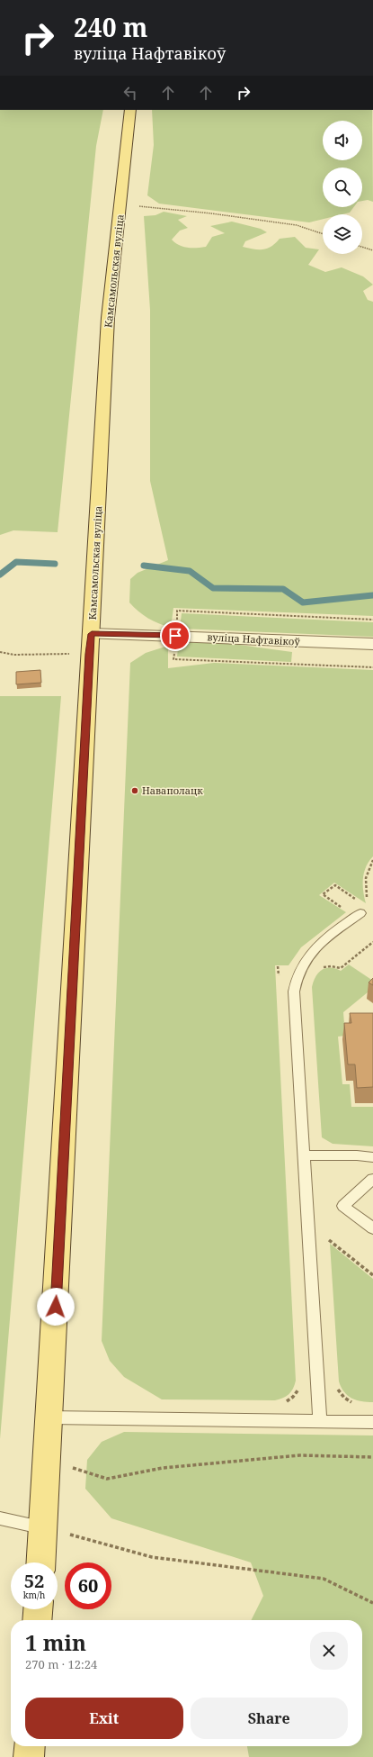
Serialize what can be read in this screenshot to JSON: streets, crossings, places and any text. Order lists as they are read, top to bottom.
{
  "streets": {
    "main road": ["Камсамольская вуліца"],
    "street": ["вуліца Нафтавікоў"]
  },
  "crossings": [
    ["Камсамольская вуліца", "вуліца Нафтавікоў"]
  ],
  "places": ["Наваполацк"],
  "page": {
    "turn": ["240 m", "вуліца Нафтавікоў"],
    "speed": "52 km/h",
    "limit": "60",
    "heading": ["1 min", "270 m · 12:24"],
    "buttons": ["Exit", "Share"]
  }
}
